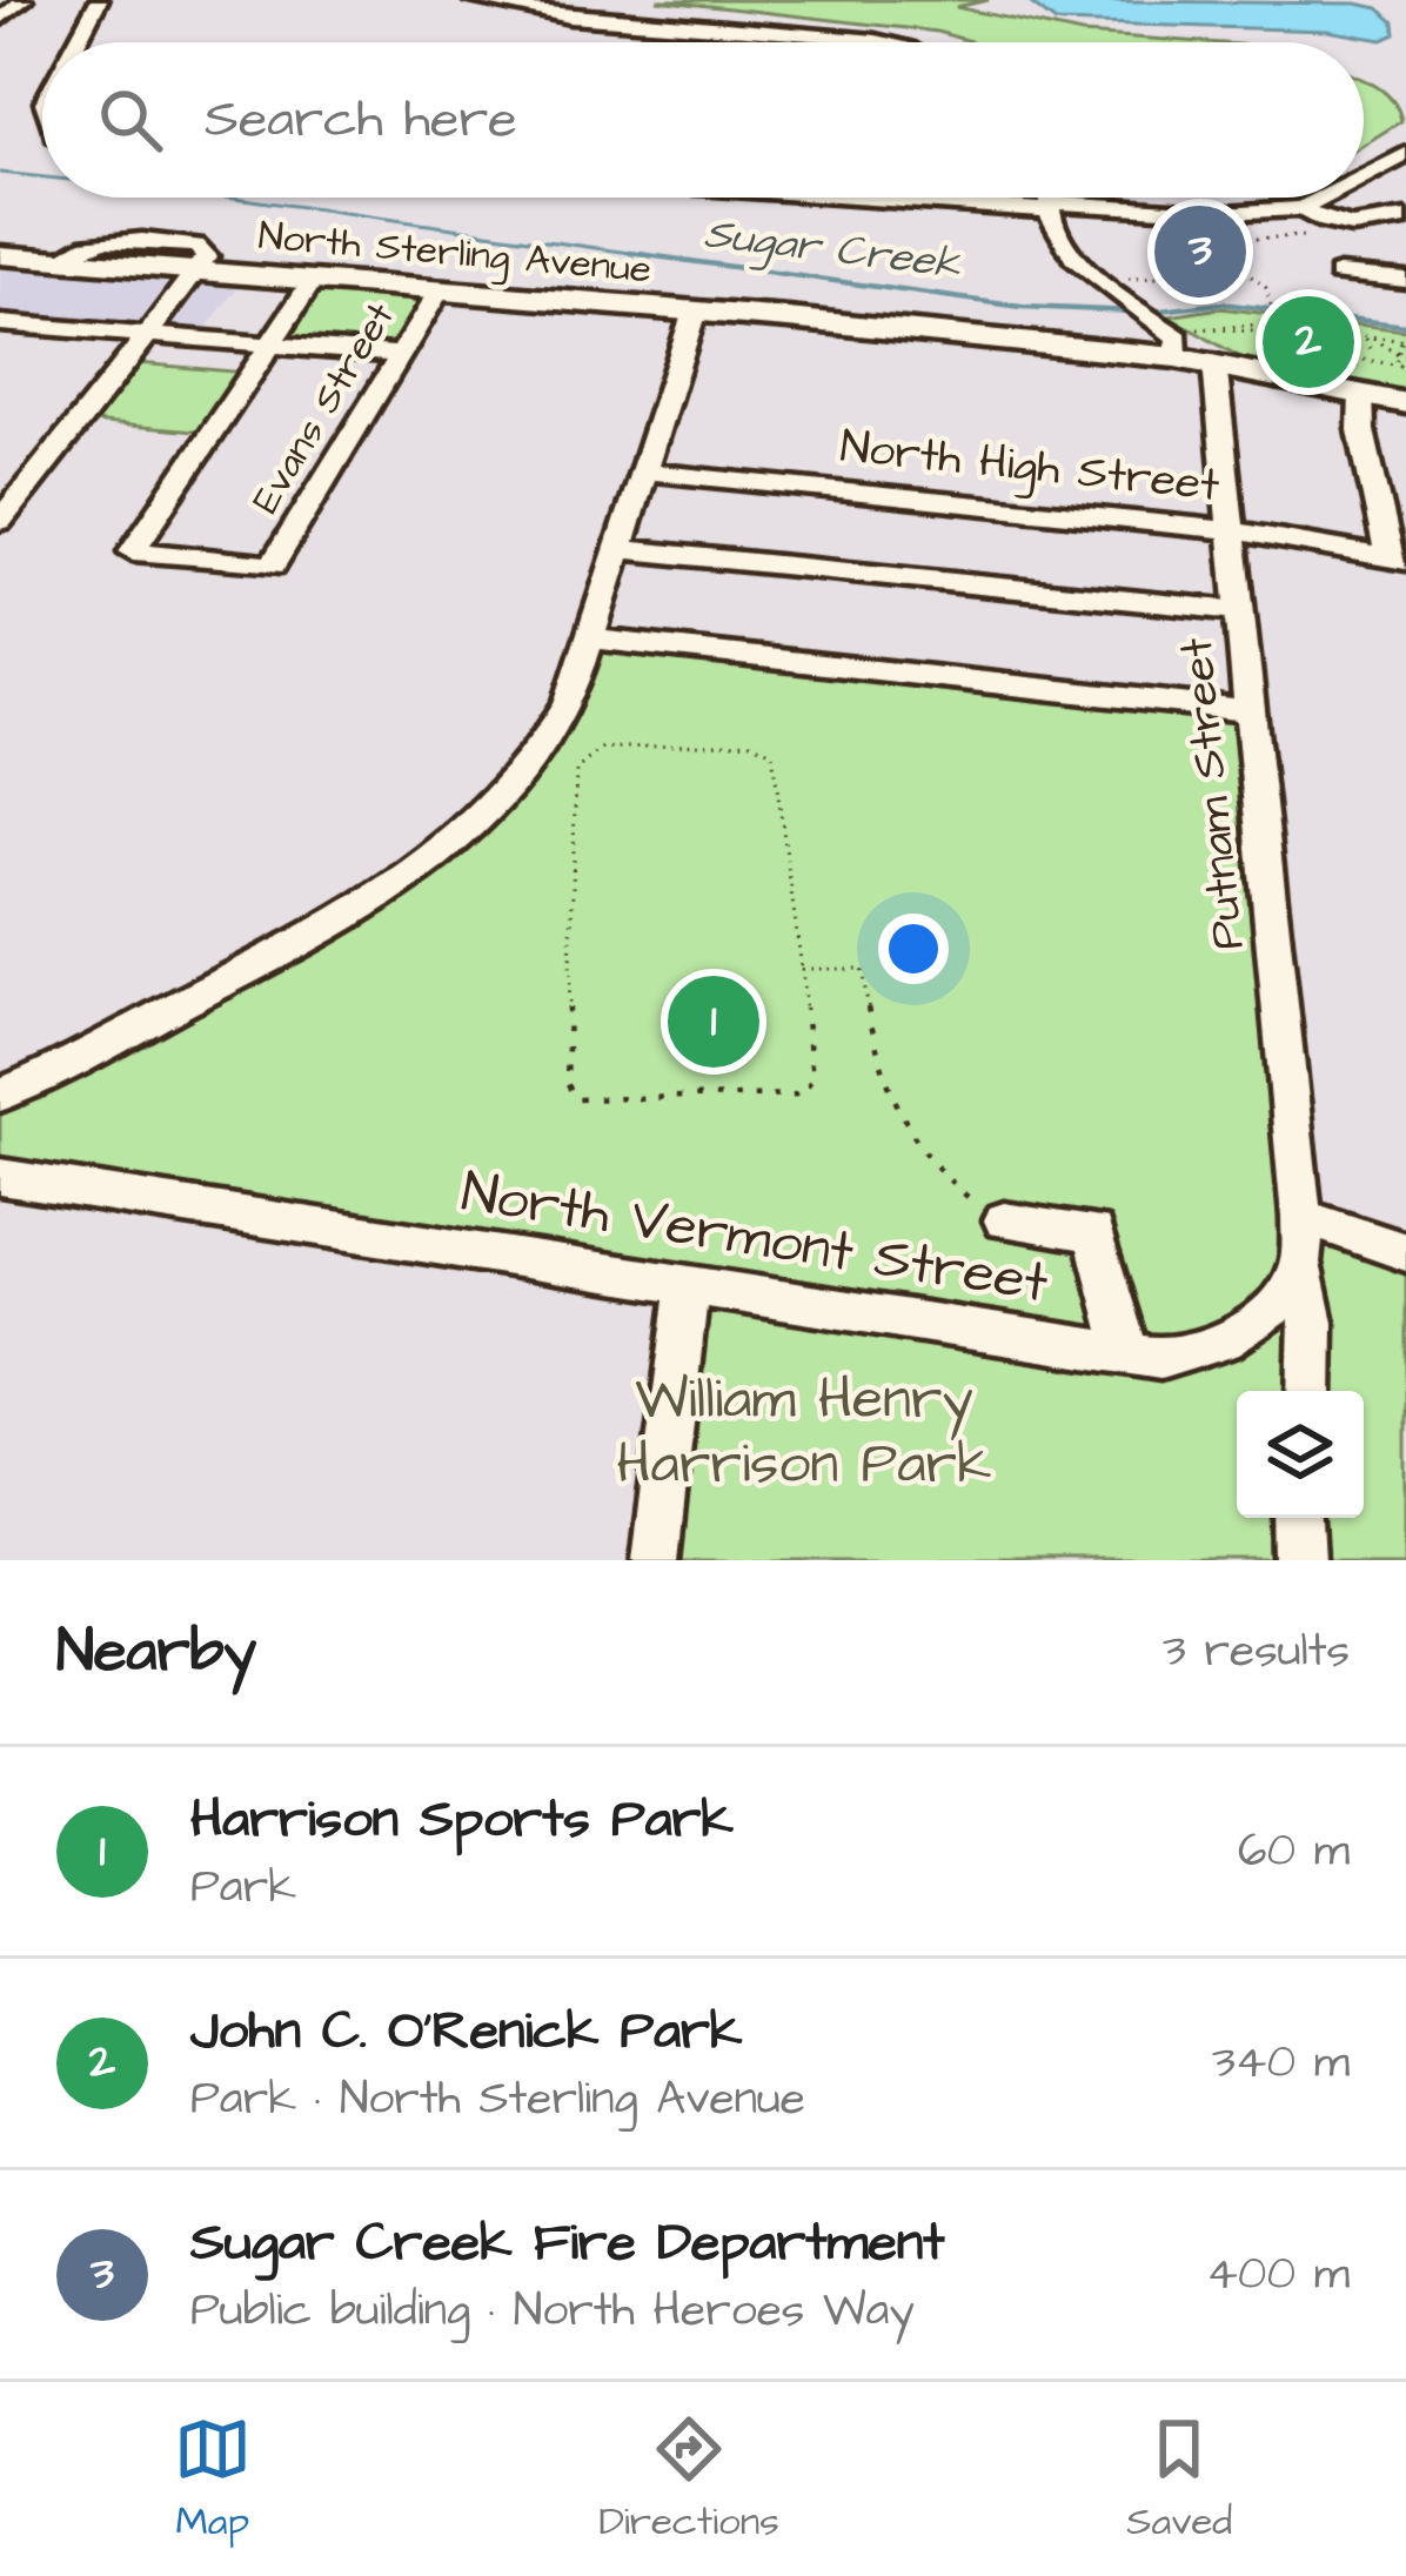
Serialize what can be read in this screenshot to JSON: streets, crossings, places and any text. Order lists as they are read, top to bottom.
{
  "streets": {
    "main road": ["North Sterling Avenue"],
    "street": [
      "Evans Street",
      "North High Street",
      "Putnam Street",
      "North Vermont Street"
    ]
  },
  "crossings": [
    ["North Sterling Avenue", "Evans Street"],
    ["North Sterling Avenue", "Putnam Street"],
    ["North High Street", "Putnam Street"]
  ],
  "water": ["Sugar Creek"],
  "parks": ["William Henry Harrison Park"],
  "page": {
    "search": "Search here",
    "pins": ["3", "2", "1"],
    "heading": ["Nearby", "3 results"],
    "list": [
      {
        "mark": "1",
        "name": "Harrison Sports Park",
        "note": "Park",
        "value": "60 m"
      },
      {
        "mark": "2",
        "name": "John C. O'Renick Park",
        "note": "Park · North Sterling Avenue",
        "value": "340 m"
      },
      {
        "mark": "3",
        "name": "Sugar Creek Fire Department",
        "note": "Public building · North Heroes Way",
        "value": "400 m"
      }
    ],
    "nav": ["Map", "Directions", "Saved"]
  }
}
